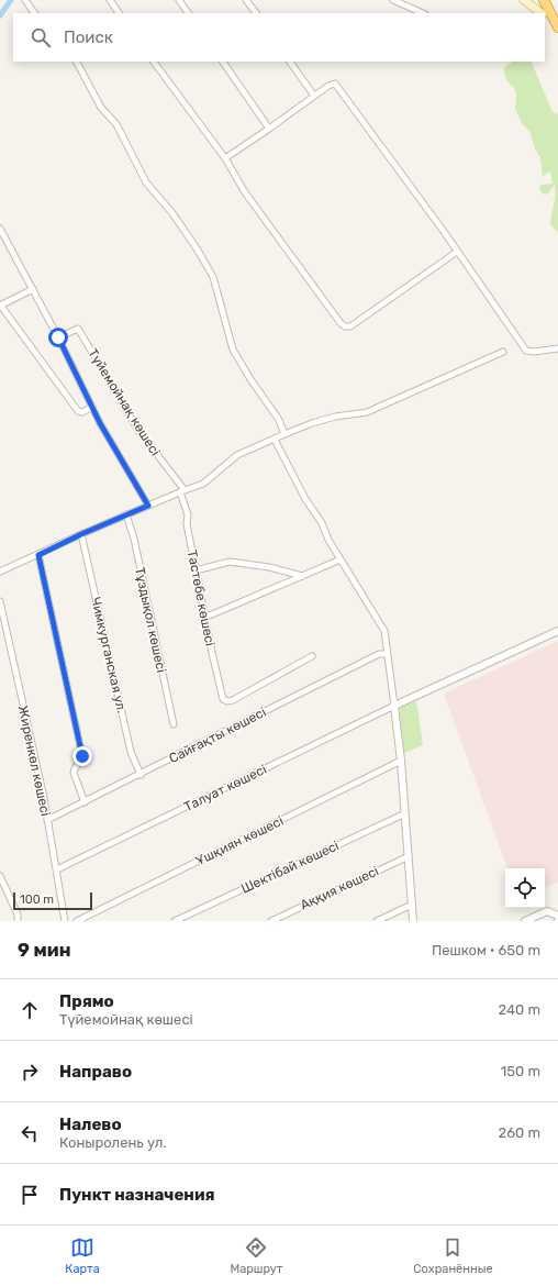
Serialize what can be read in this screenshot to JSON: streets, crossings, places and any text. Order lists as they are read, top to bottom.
{
  "streets": {
    "street": [
      "Түйемойнақ көшесі",
      "Тастөбе көшесі",
      "Тұздықол көшесі",
      "Чимкурганская ул.",
      "Сайғақты көшесі",
      "Жиренкөл көшесі",
      "Талуат көшесі",
      "Ұшқиян көшесі",
      "Шектібай көшесі",
      "Аққия көшесі"
    ]
  },
  "crossings": [
    ["Түйемойнақ көшесі", "Тастөбе көшесі"],
    ["Чимкурганская ул.", "Сайғақты көшесі"],
    ["Сайғақты көшесі", "Жиренкөл көшесі"],
    ["Жиренкөл көшесі", "Талуат көшесі"]
  ],
  "scale_bar": "100 m",
  "page": {
    "search": "Поиск",
    "scale": "100 m",
    "heading": ["9 мин", "Пешком · 650 m"],
    "list": [
      ["Прямо", "Түйемойнақ көшесі", "240 m"],
      ["Направо", "150 m"],
      ["Налево", "Коныролень ул.", "260 m"],
      "Пункт назначения"
    ],
    "nav": ["Карта", "Маршрут", "Сохранённые"]
  }
}
